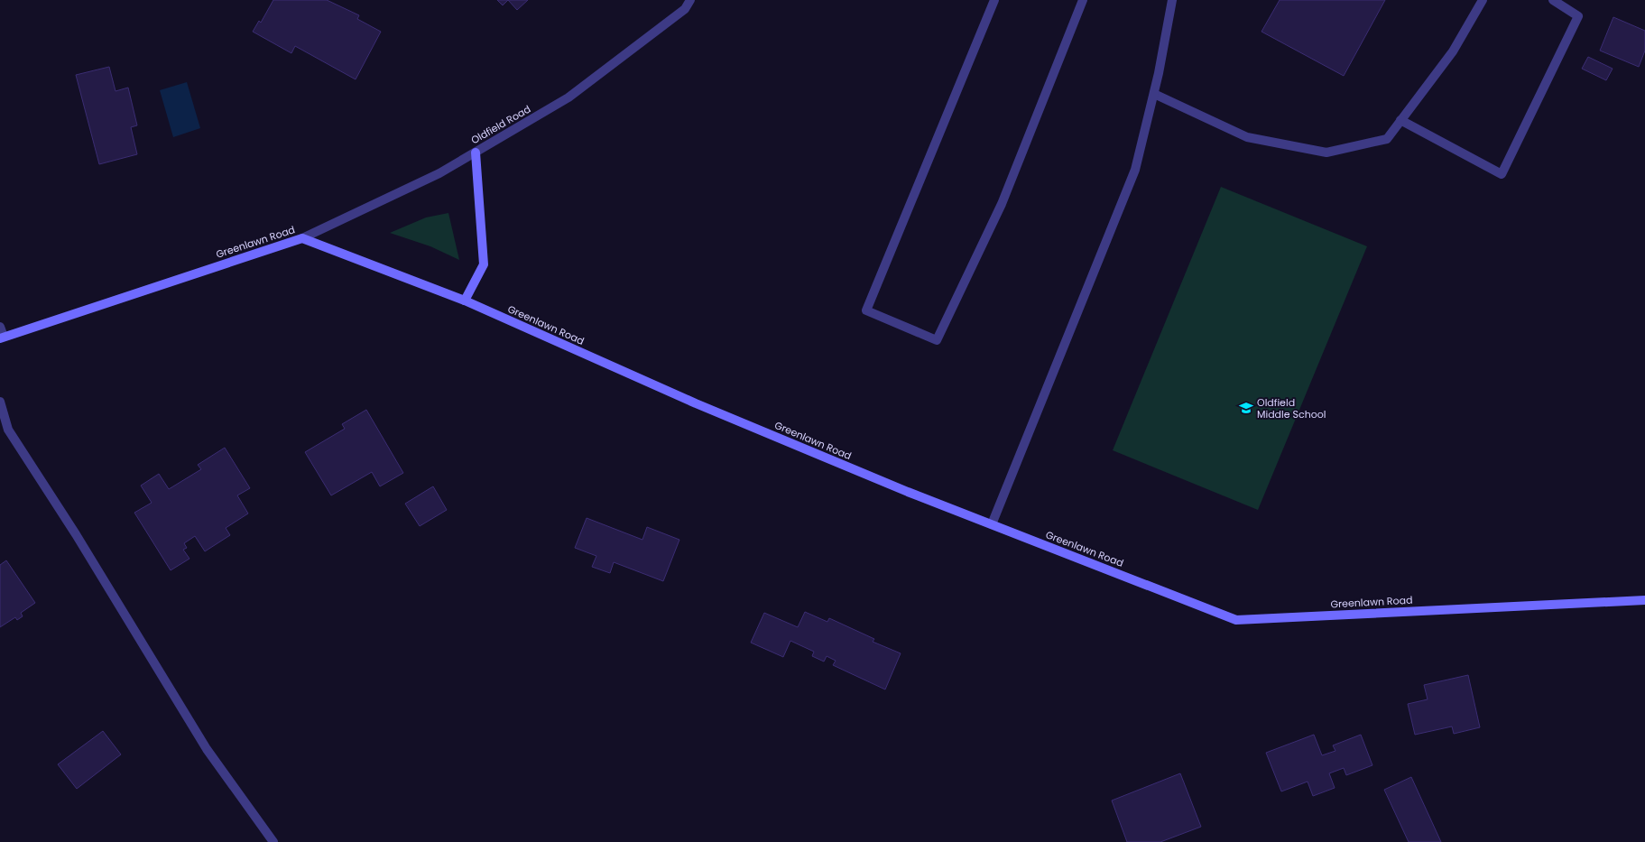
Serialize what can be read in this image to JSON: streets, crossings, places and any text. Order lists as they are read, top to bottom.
{
  "streets": {
    "main road": ["Greenlawn Road"],
    "street": ["Oldfield Road"]
  },
  "crossings": [
    ["Oldfield Road", "Greenlawn Road"]
  ],
  "places": {
    "school or university": ["Oldfield Middle School"]
  }
}
